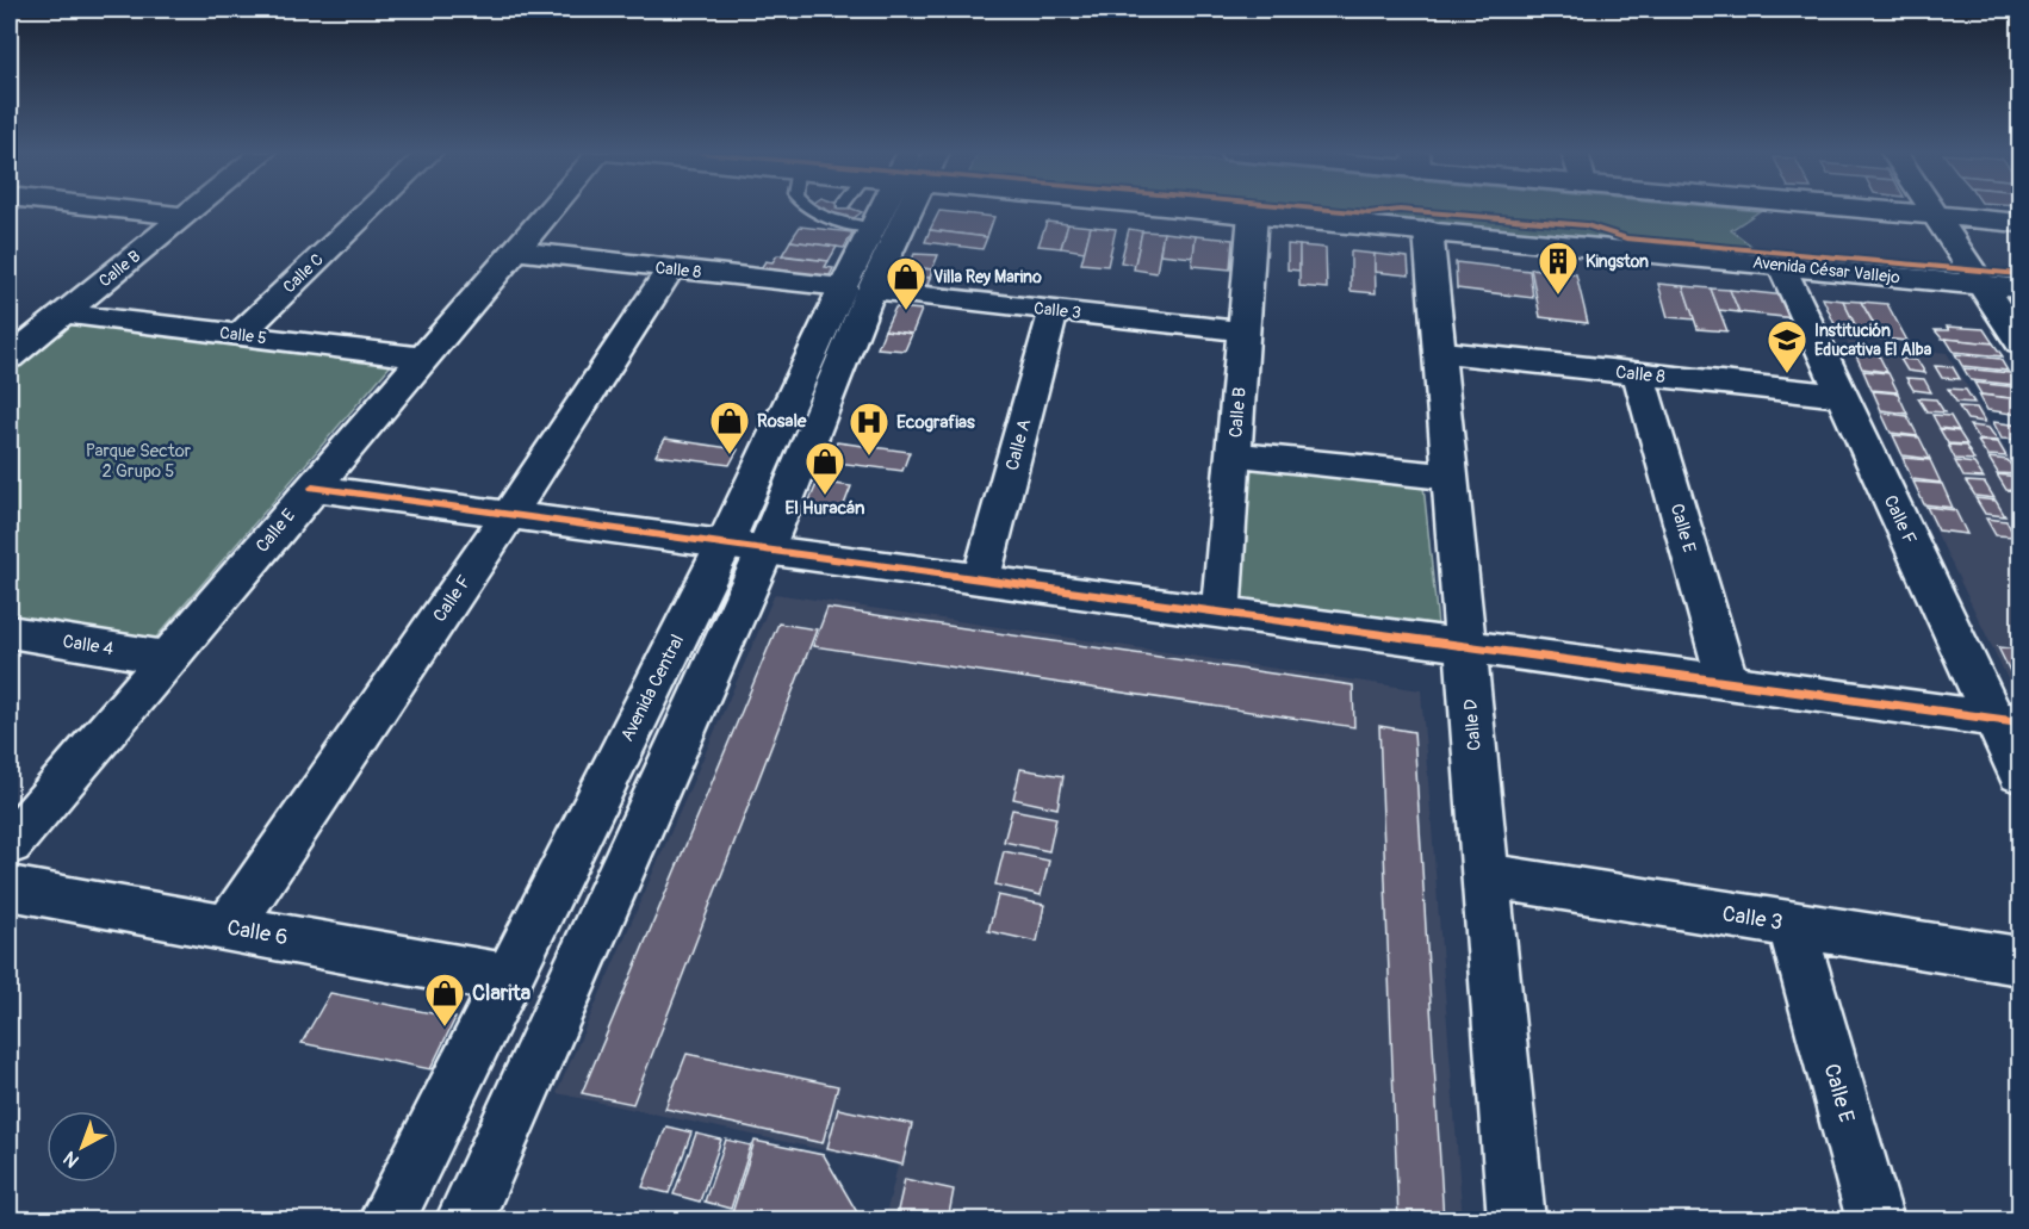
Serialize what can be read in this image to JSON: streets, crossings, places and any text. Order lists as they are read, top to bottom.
{
  "streets": {
    "street": [
      "Calle B",
      "Calle 8",
      "Avenida César Vallejo",
      "Calle C",
      "Calle 3",
      "Calle 5",
      "Calle A",
      "Calle F",
      "Calle E",
      "Calle 4",
      "Avenida Central",
      "Calle D",
      "Calle 6"
    ]
  },
  "crossings": [
    ["Calle B", "Avenida César Vallejo"],
    ["Calle B", "Calle 3"],
    ["Calle B", "Calle 5"],
    ["Calle 8", "Calle 3"],
    ["Calle 8", "Calle F"],
    ["Calle 8", "Calle E"],
    ["Calle 8", "Avenida Central"],
    ["Calle 8", "Calle D"],
    ["Avenida César Vallejo", "Calle F"],
    ["Avenida César Vallejo", "Calle D"],
    ["Calle C", "Calle 5"],
    ["Calle 3", "Calle A"],
    ["Calle 3", "Calle E"],
    ["Calle 3", "Avenida Central"],
    ["Calle 3", "Calle D"],
    ["Calle 5", "Calle E"],
    ["Calle F", "Calle 6"],
    ["Calle E", "Calle 4"],
    ["Avenida Central", "Calle 6"]
  ],
  "parks": ["Parque Sector 2 Grupo 5"],
  "places": {
    "building": ["Kingston"],
    "shop": [
      "Villa Rey Marino",
      "Rosale",
      "El Huracán",
      "Clarita"
    ],
    "school or university": ["Institución Educativa El Alba"],
    "hospital": ["Ecografias"]
  },
  "north": "bottom left"
}
